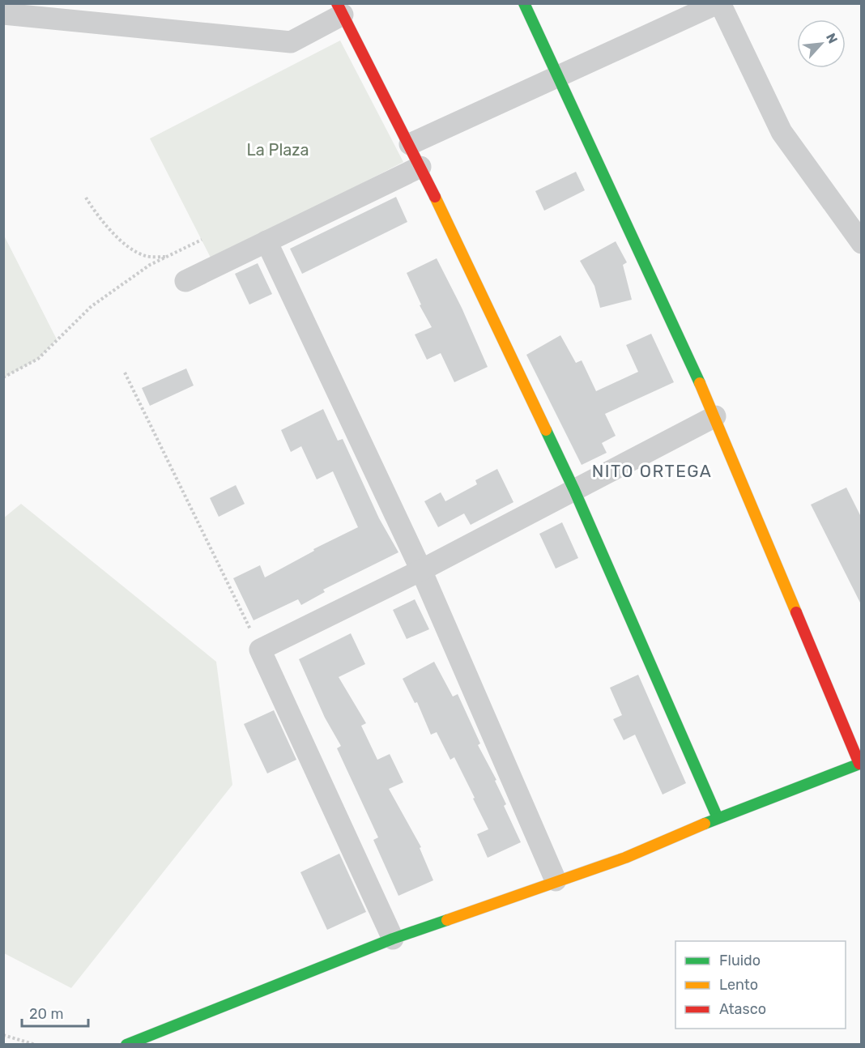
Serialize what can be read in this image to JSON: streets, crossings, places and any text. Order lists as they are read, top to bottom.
{
  "districts": ["NITO ORTEGA"],
  "parks": ["La Plaza"],
  "legend": ["Fluido", "Lento", "Atasco"],
  "scale_bar": "20 m",
  "north": "top right"
}
